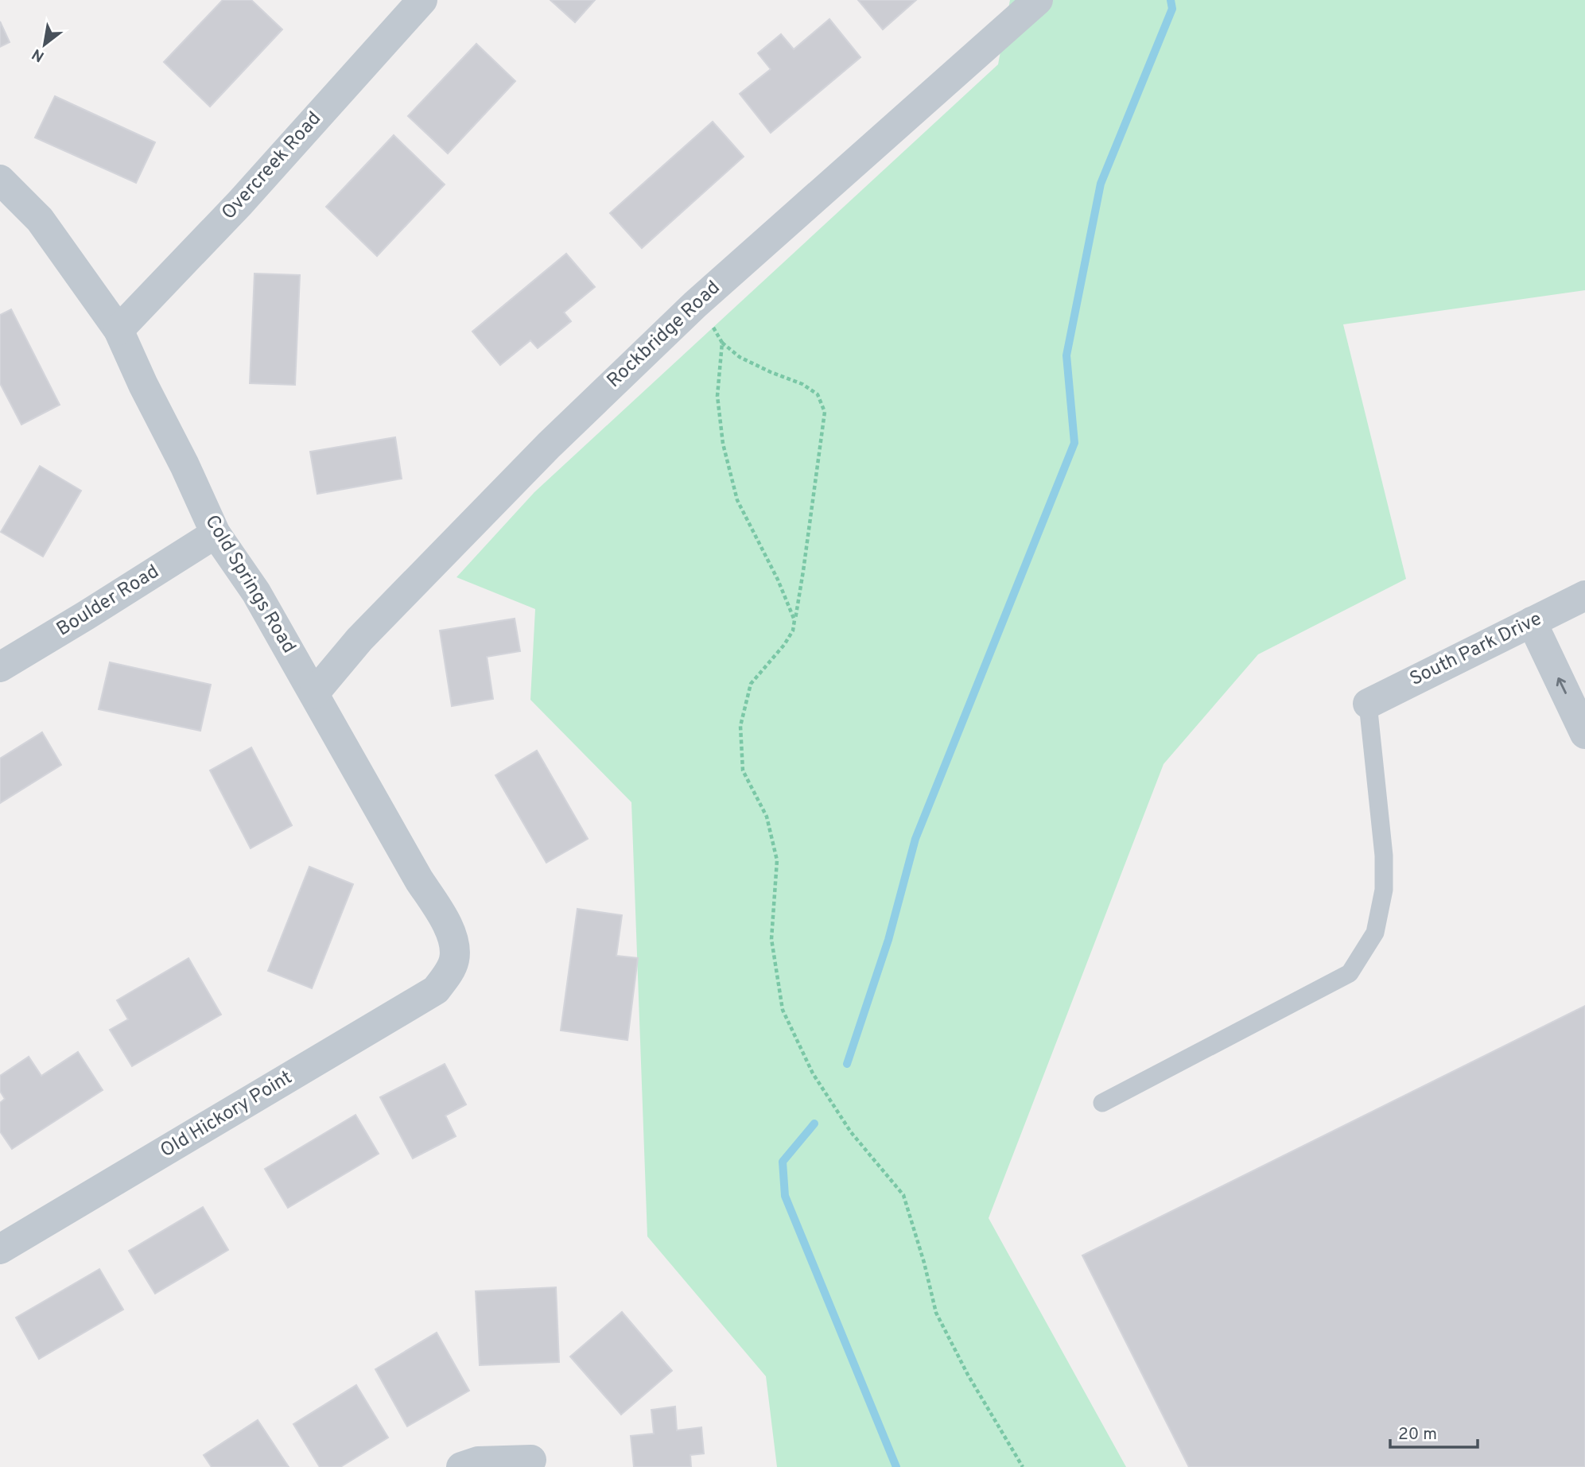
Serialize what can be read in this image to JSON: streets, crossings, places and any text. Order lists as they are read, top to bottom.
{
  "streets": {
    "street": [
      "Overcreek Road",
      "Rockbridge Road",
      "Cold Springs Road",
      "Boulder Road",
      "South Park Drive",
      "Old Hickory Point"
    ]
  },
  "crossings": [
    ["Overcreek Road", "Cold Springs Road"],
    ["Rockbridge Road", "Cold Springs Road"],
    ["Cold Springs Road", "Boulder Road"],
    ["Cold Springs Road", "Old Hickory Point"]
  ],
  "scale_bar": "20 m",
  "north": "bottom left"
}
